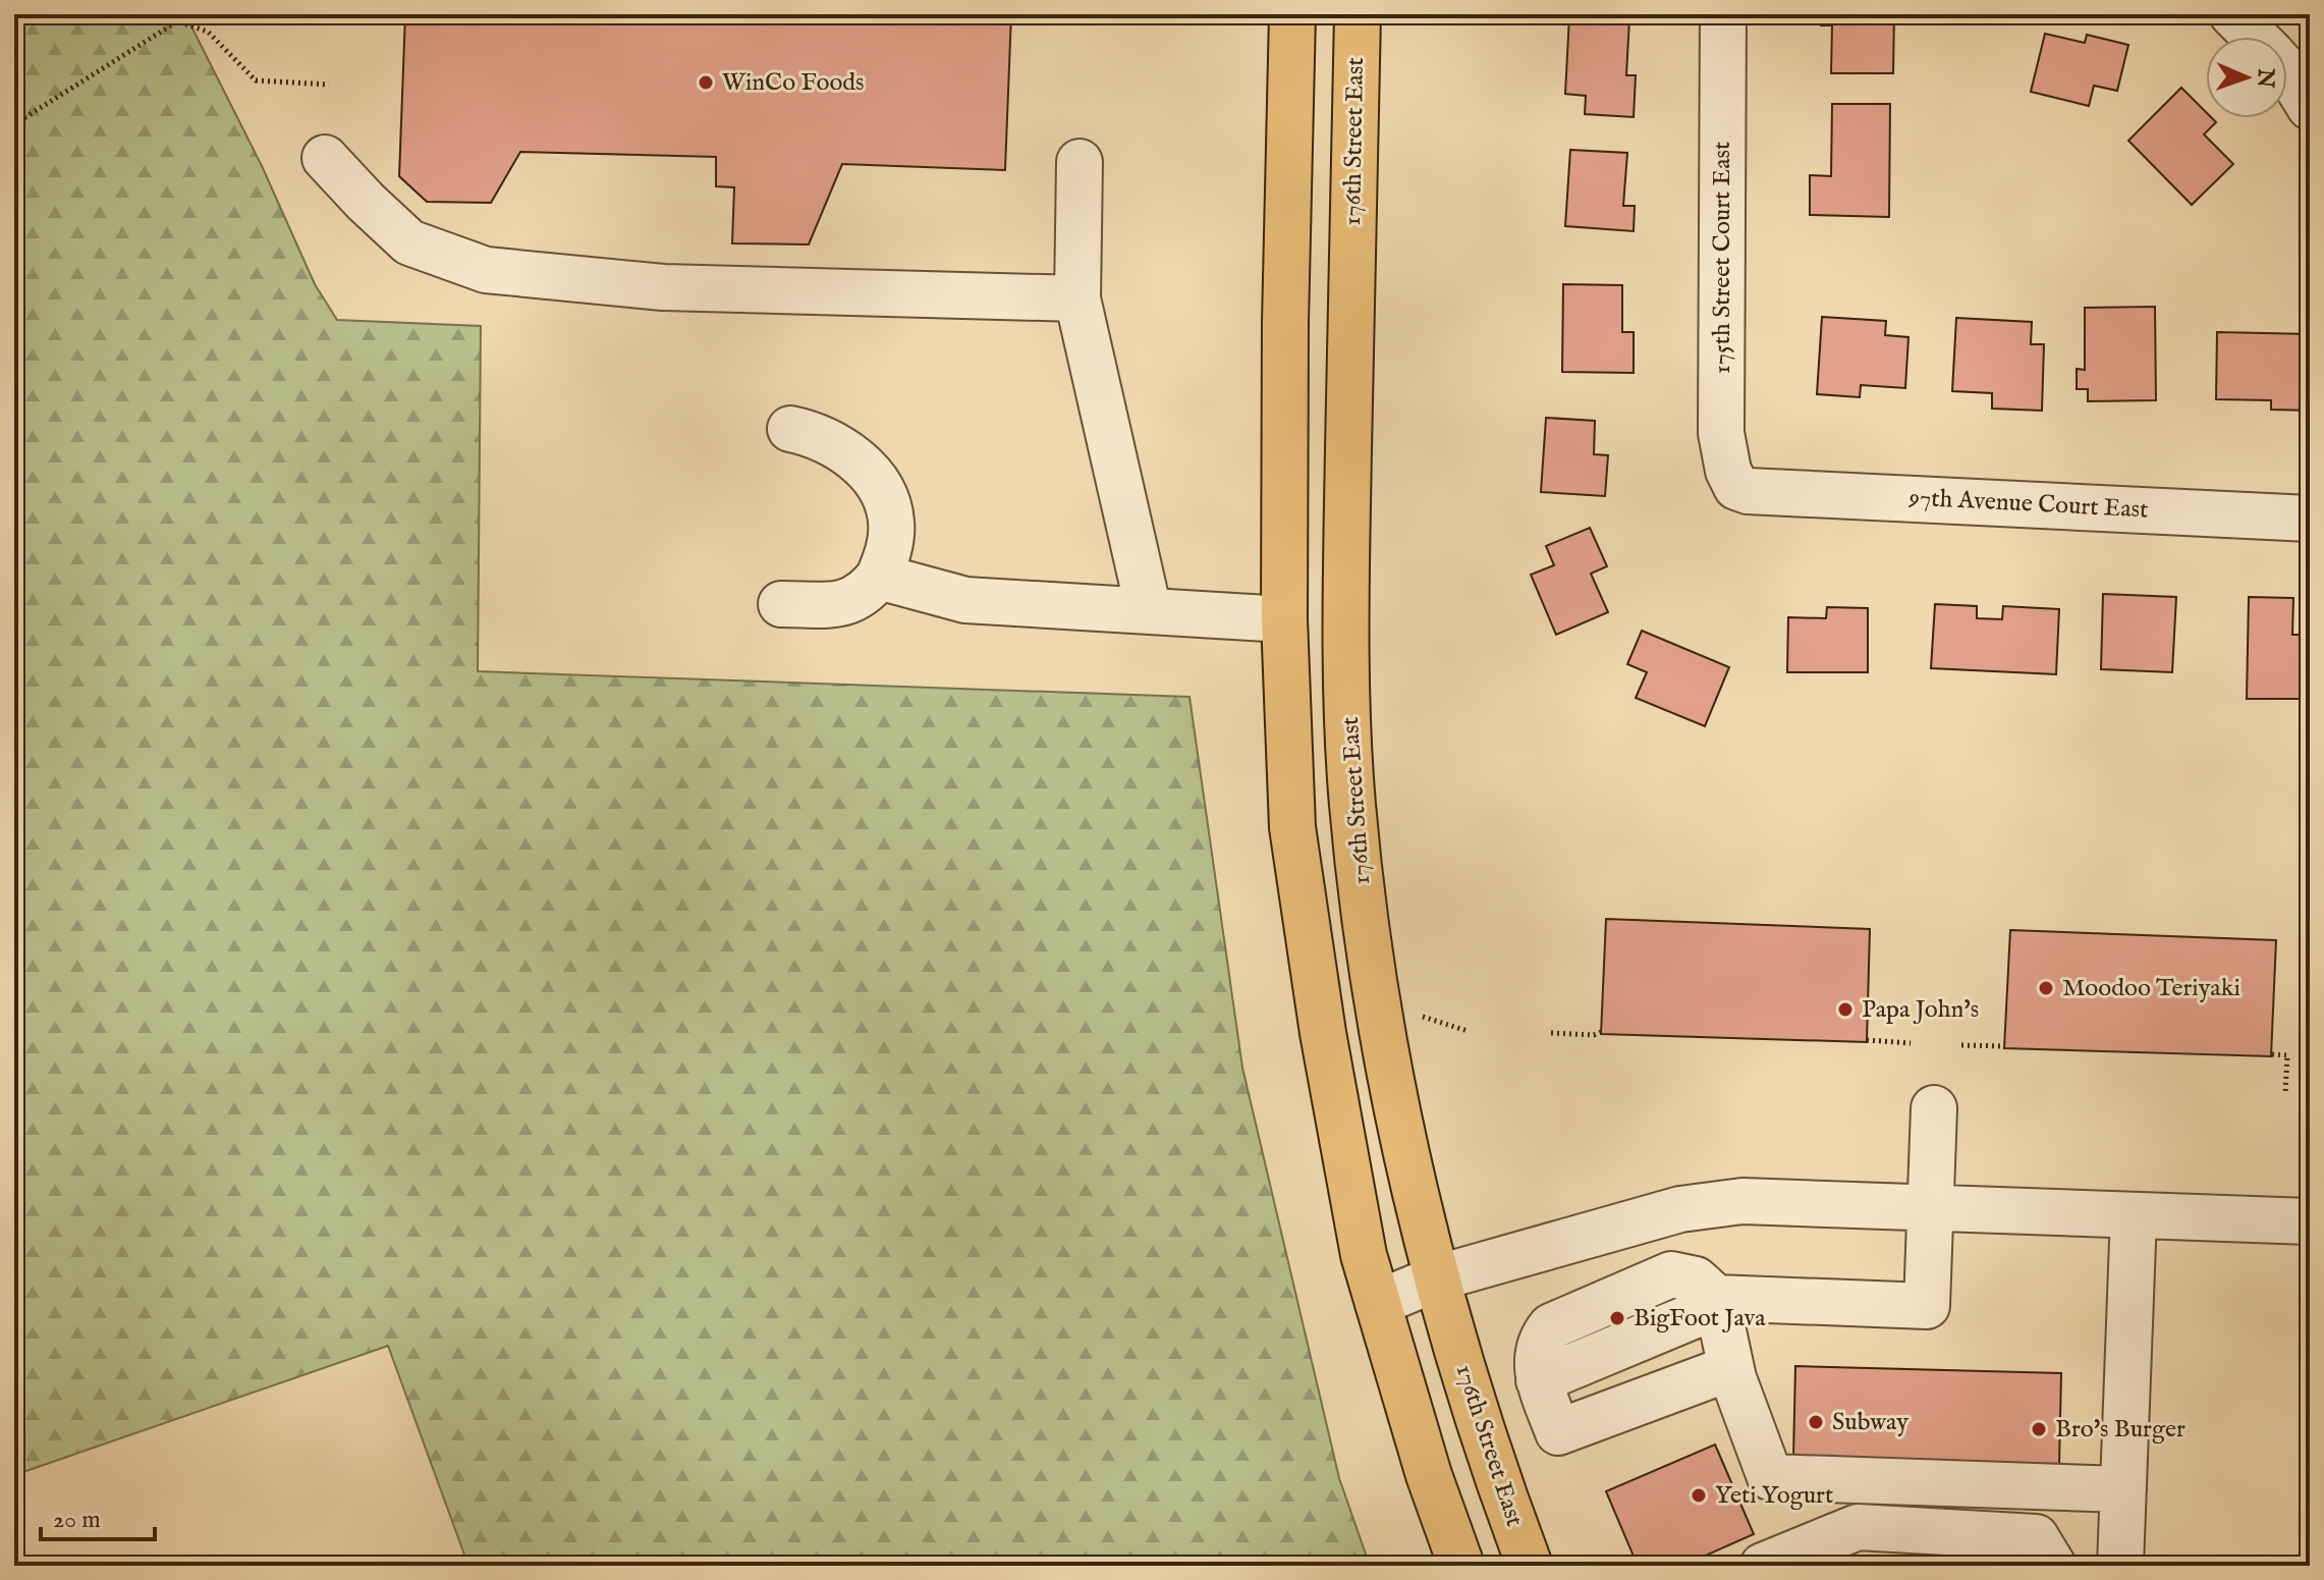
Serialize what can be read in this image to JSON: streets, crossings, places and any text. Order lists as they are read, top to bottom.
{
  "streets": {
    "main road": ["176th Street East"],
    "street": ["175th Street Court East", "97th Avenue Court East"]
  },
  "crossings": [
    ["175th Street Court East", "97th Avenue Court East"]
  ],
  "places": [
    "WinCo Foods",
    "Moodoo Teriyaki",
    "Papa John's",
    "BigFoot Java",
    "Subway",
    "Bro's Burger",
    "Yeti Yogurt"
  ],
  "scale_bar": "20 m",
  "north": "right"
}
